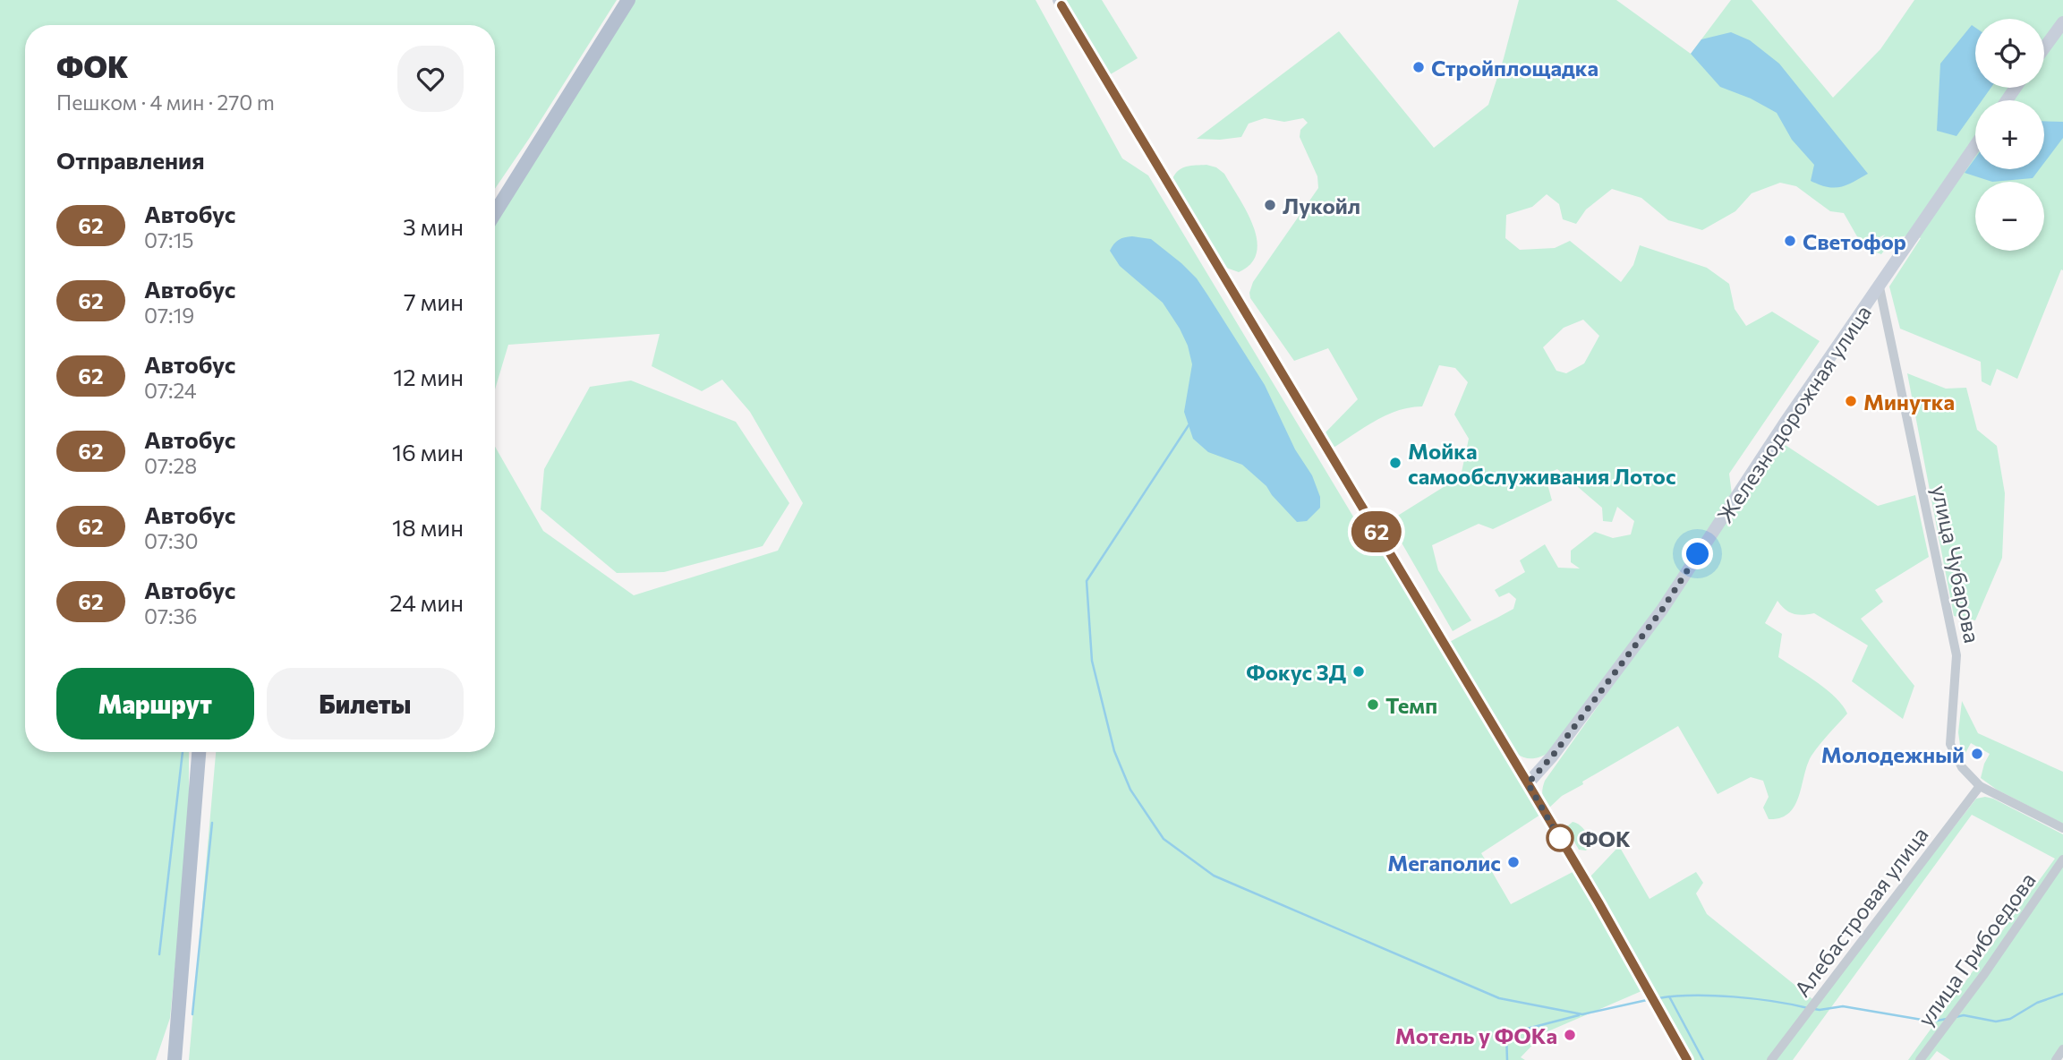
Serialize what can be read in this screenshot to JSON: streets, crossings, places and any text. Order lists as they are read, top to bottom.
{
  "streets": {
    "main road": ["Железнодорожная улица"],
    "street": ["улица Чубарова", "Алебастровая улица", "улица Грибоедова"]
  },
  "crossings": [
    ["Железнодорожная улица", "улица Чубарова"],
    ["улица Чубарова", "Алебастровая улица"]
  ],
  "places": [
    "Стройплощадка",
    "Лукойл",
    "Светофор",
    "Минутка",
    "Мойка самообслуживания Лотос",
    "Фокус 3Д",
    "Темп",
    "Молодежный",
    "ФОК",
    "Мегаполис",
    "Мотель у ФОКа"
  ],
  "lines": ["bus line 62"],
  "page": {
    "on_map": "62",
    "map_buttons": ["+", "−"],
    "heading": [
      ["ФОК", "Пешком · 4 мин · 270 m"],
      "Отправления"
    ],
    "list": [
      {
        "mark": "62",
        "name": "Автобус",
        "note": "07:15",
        "value": "3 мин"
      },
      {
        "mark": "62",
        "name": "Автобус",
        "note": "07:19",
        "value": "7 мин"
      },
      {
        "mark": "62",
        "name": "Автобус",
        "note": "07:24",
        "value": "12 мин"
      },
      {
        "mark": "62",
        "name": "Автобус",
        "note": "07:28",
        "value": "16 мин"
      },
      {
        "mark": "62",
        "name": "Автобус",
        "note": "07:30",
        "value": "18 мин"
      },
      {
        "mark": "62",
        "name": "Автобус",
        "note": "07:36",
        "value": "24 мин"
      }
    ],
    "buttons": ["Маршрут", "Билеты"]
  }
}
